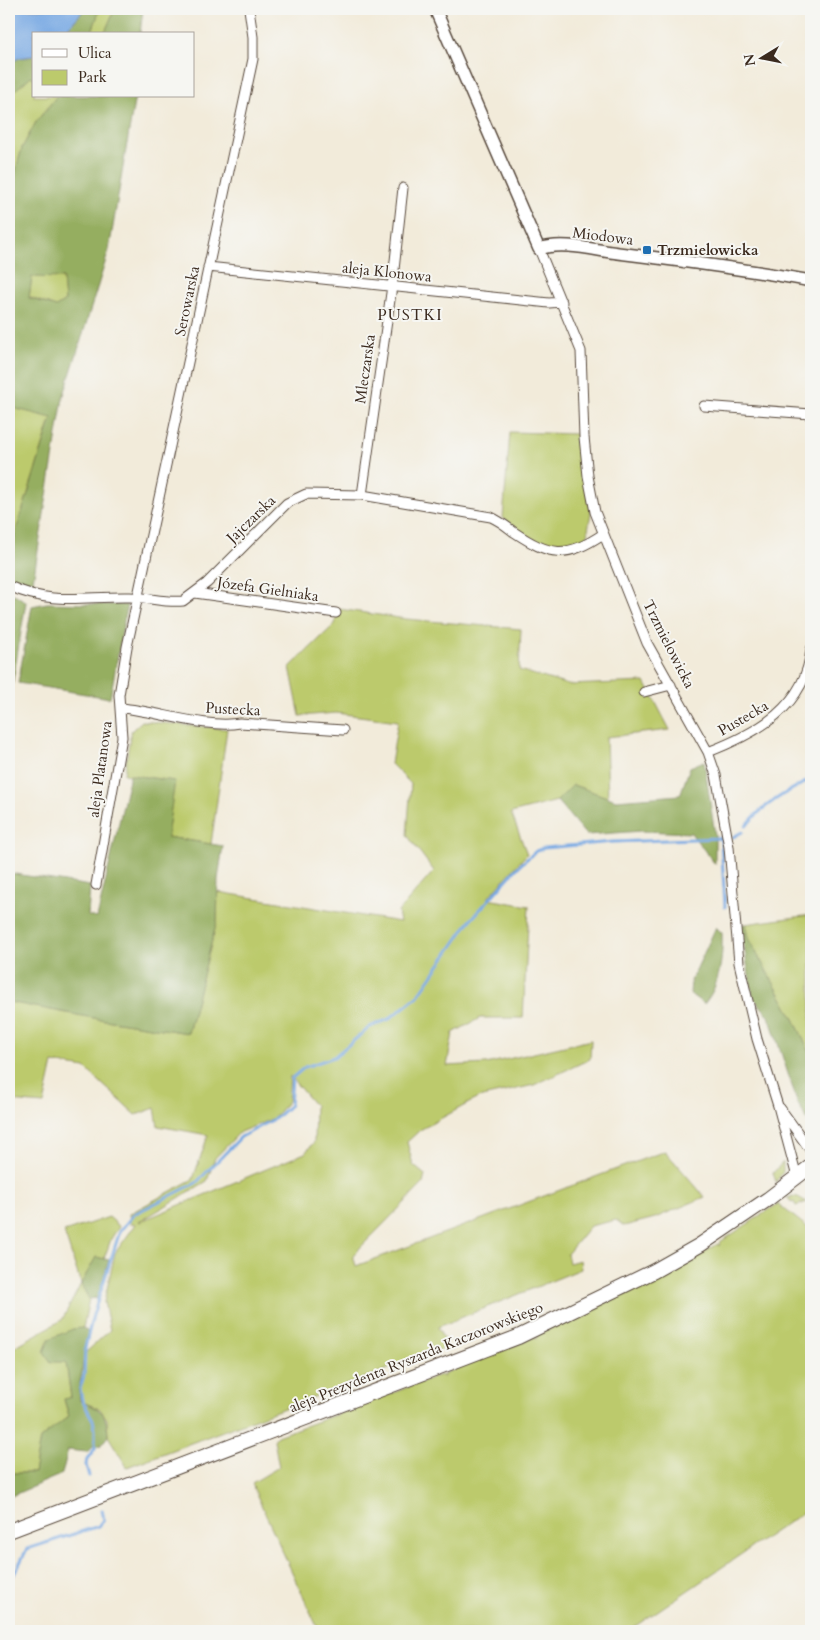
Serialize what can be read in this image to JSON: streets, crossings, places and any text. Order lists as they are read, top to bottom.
{
  "streets": {
    "main road": ["aleja Prezydenta Ryszarda Kaczorowskiego"],
    "street": [
      "Miodowa",
      "aleja Klonowa",
      "Serowarska",
      "Mleczarska",
      "Jajczarska",
      "Józefa Gielniaka",
      "Trzmielowicka",
      "Pustecka",
      "aleja Platanowa"
    ]
  },
  "crossings": [
    ["Miodowa", "Trzmielowicka"],
    ["aleja Klonowa", "Serowarska"],
    ["aleja Klonowa", "Mleczarska"],
    ["aleja Klonowa", "Trzmielowicka"],
    ["Serowarska", "Jajczarska"],
    ["Serowarska", "aleja Platanowa"],
    ["Mleczarska", "Jajczarska"],
    ["Jajczarska", "Józefa Gielniaka"],
    ["Jajczarska", "Trzmielowicka"],
    ["Jajczarska", "aleja Platanowa"],
    ["Trzmielowicka", "Pustecka"],
    ["Trzmielowicka", "aleja Prezydenta Ryszarda Kaczorowskiego"],
    ["Pustecka", "aleja Platanowa"]
  ],
  "districts": ["PUSTKI"],
  "places": {
    "transit": ["Trzmielowicka"]
  },
  "legend": ["Ulica", "Park"],
  "north": "left"
}
